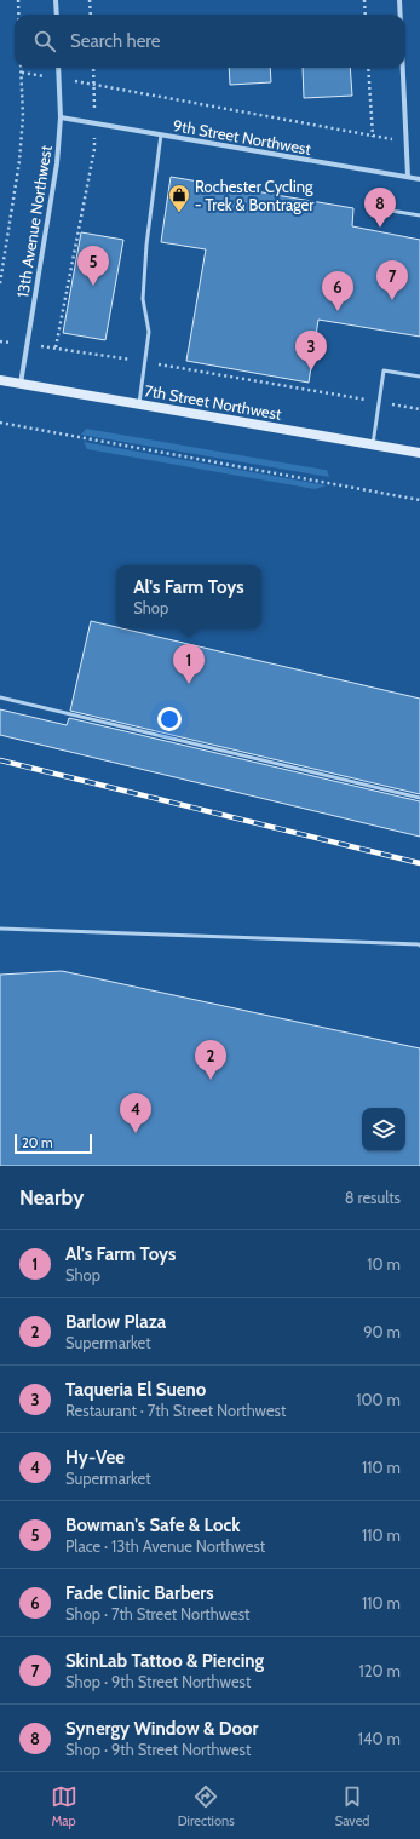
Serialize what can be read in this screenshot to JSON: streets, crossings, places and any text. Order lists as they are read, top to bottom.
{
  "streets": {
    "main road": ["7th Street Northwest"],
    "street": ["9th Street Northwest", "13th Avenue Northwest"]
  },
  "crossings": [
    ["9th Street Northwest", "13th Avenue Northwest"],
    ["13th Avenue Northwest", "7th Street Northwest"]
  ],
  "places": {
    "shop": ["Rochester Cycling - Trek & Bontrager"]
  },
  "scale_bar": "20 m",
  "page": {
    "search": "Search here",
    "pins": [
      "8",
      "5",
      "7",
      "6",
      "3",
      "1",
      "2",
      "4"
    ],
    "popup": ["Al's Farm Toys", "Shop"],
    "scale": "20 m",
    "heading": ["Nearby", "8 results"],
    "list": [
      {
        "mark": "1",
        "name": "Al's Farm Toys",
        "note": "Shop",
        "value": "10 m"
      },
      {
        "mark": "2",
        "name": "Barlow Plaza",
        "note": "Supermarket",
        "value": "90 m"
      },
      {
        "mark": "3",
        "name": "Taqueria El Sueno",
        "note": "Restaurant · 7th Street Northwest",
        "value": "100 m"
      },
      {
        "mark": "4",
        "name": "Hy-Vee",
        "note": "Supermarket",
        "value": "110 m"
      },
      {
        "mark": "5",
        "name": "Bowman's Safe & Lock",
        "note": "Place · 13th Avenue Northwest",
        "value": "110 m"
      },
      {
        "mark": "6",
        "name": "Fade Clinic Barbers",
        "note": "Shop · 7th Street Northwest",
        "value": "110 m"
      },
      {
        "mark": "7",
        "name": "SkinLab Tattoo & Piercing",
        "note": "Shop · 9th Street Northwest",
        "value": "120 m"
      },
      {
        "mark": "8",
        "name": "Synergy Window & Door",
        "note": "Shop · 9th Street Northwest",
        "value": "140 m"
      }
    ],
    "nav": ["Map", "Directions", "Saved"]
  }
}
